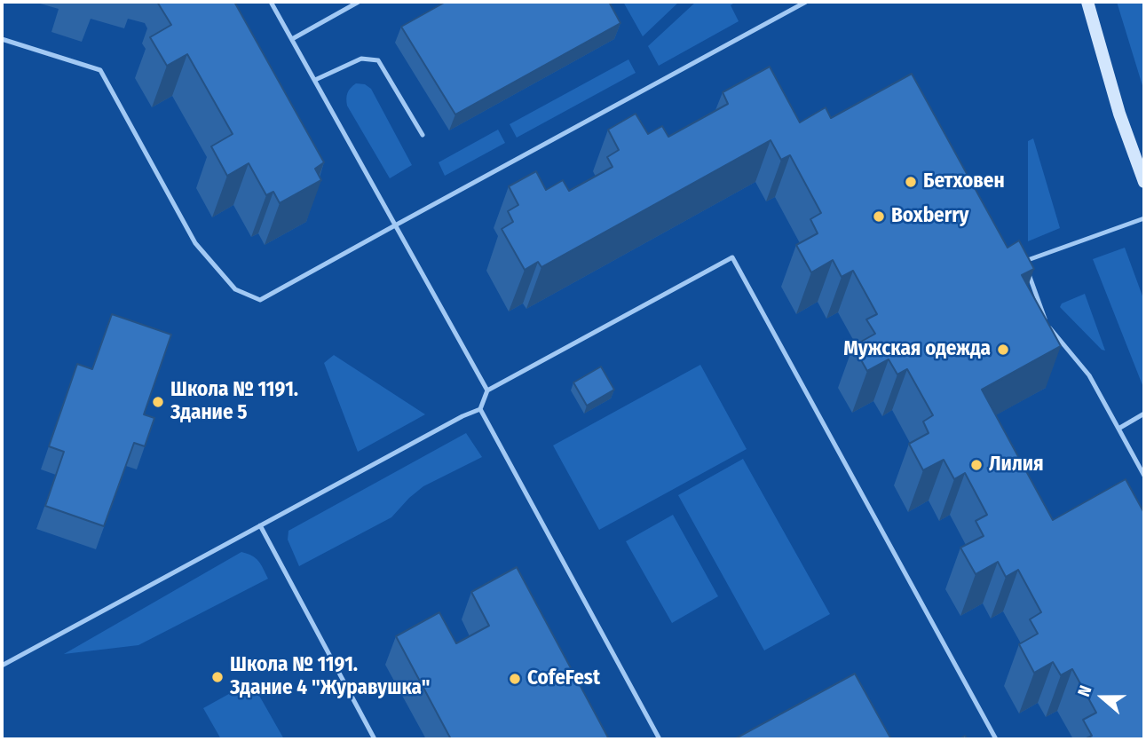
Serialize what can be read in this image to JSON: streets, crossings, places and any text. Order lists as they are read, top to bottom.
{
  "places": [
    "Бетховен",
    "Boxberry",
    "Мужская одежда",
    "Школа № 1191. Здание 5",
    "Лилия",
    "Школа № 1191. Здание 4 \"Журавушка\"",
    "CofeFest"
  ],
  "north": "left"
}
